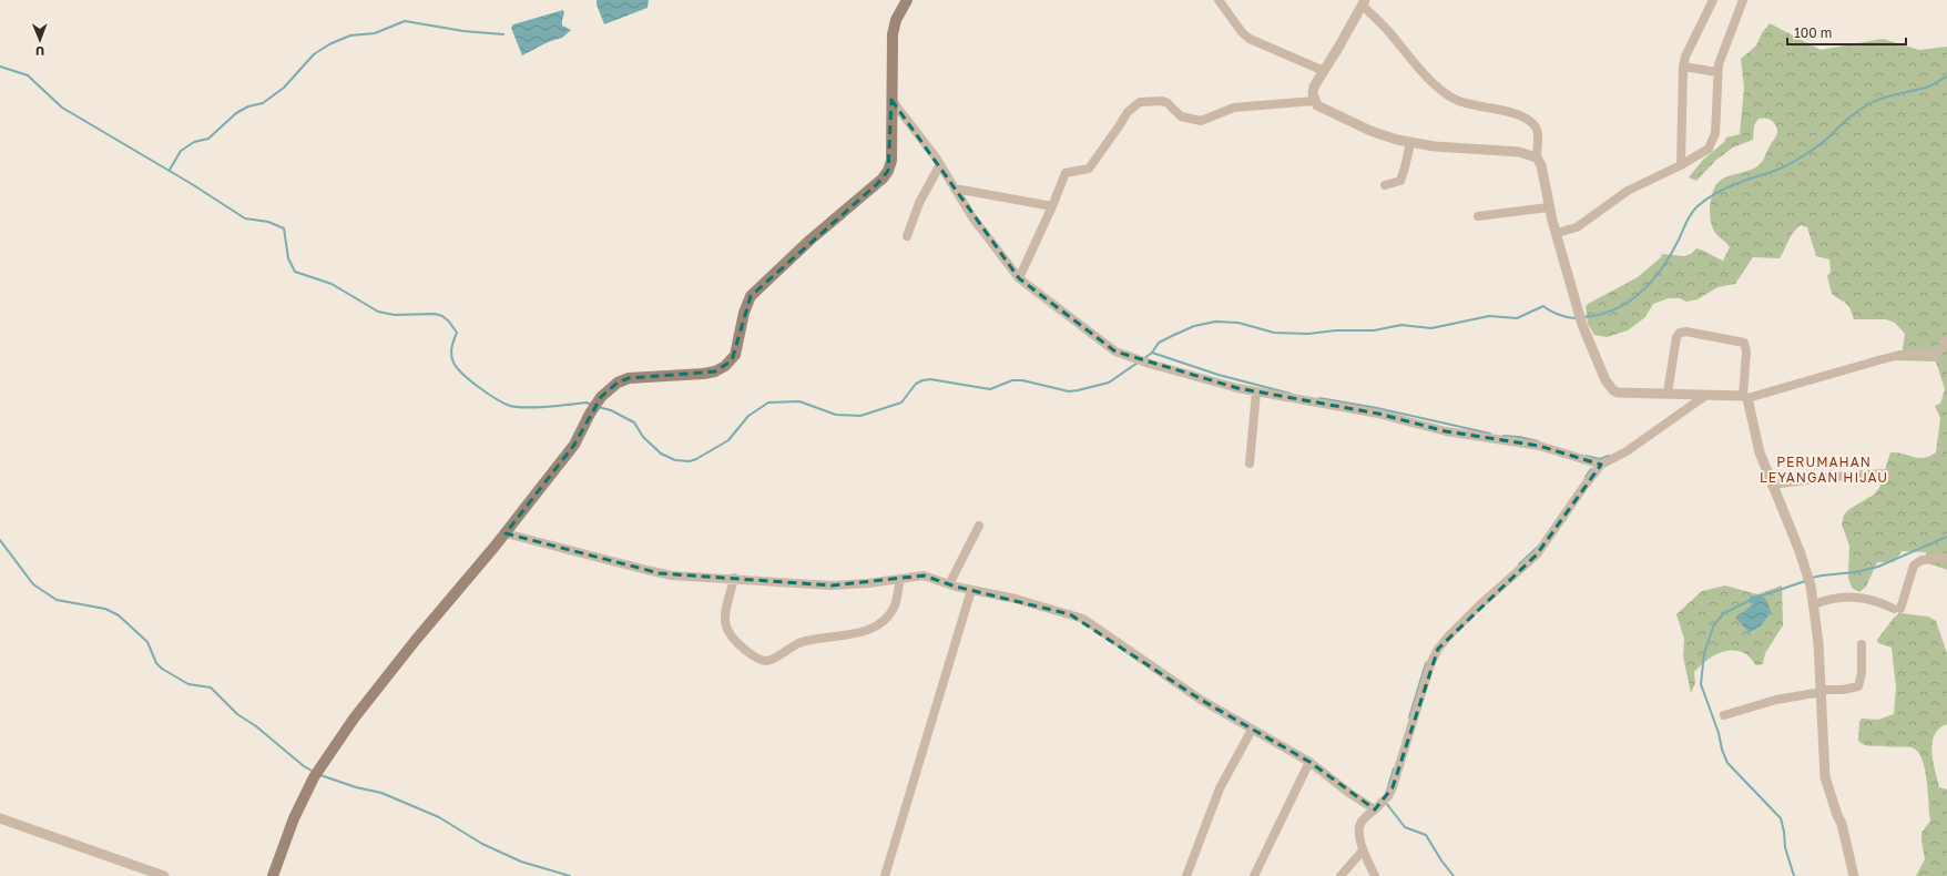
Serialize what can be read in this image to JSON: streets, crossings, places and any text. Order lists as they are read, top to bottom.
{
  "districts": ["PERUMAHAN LEYANGAN HIJAU"],
  "scale_bar": "100 m",
  "north": "bottom"
}
